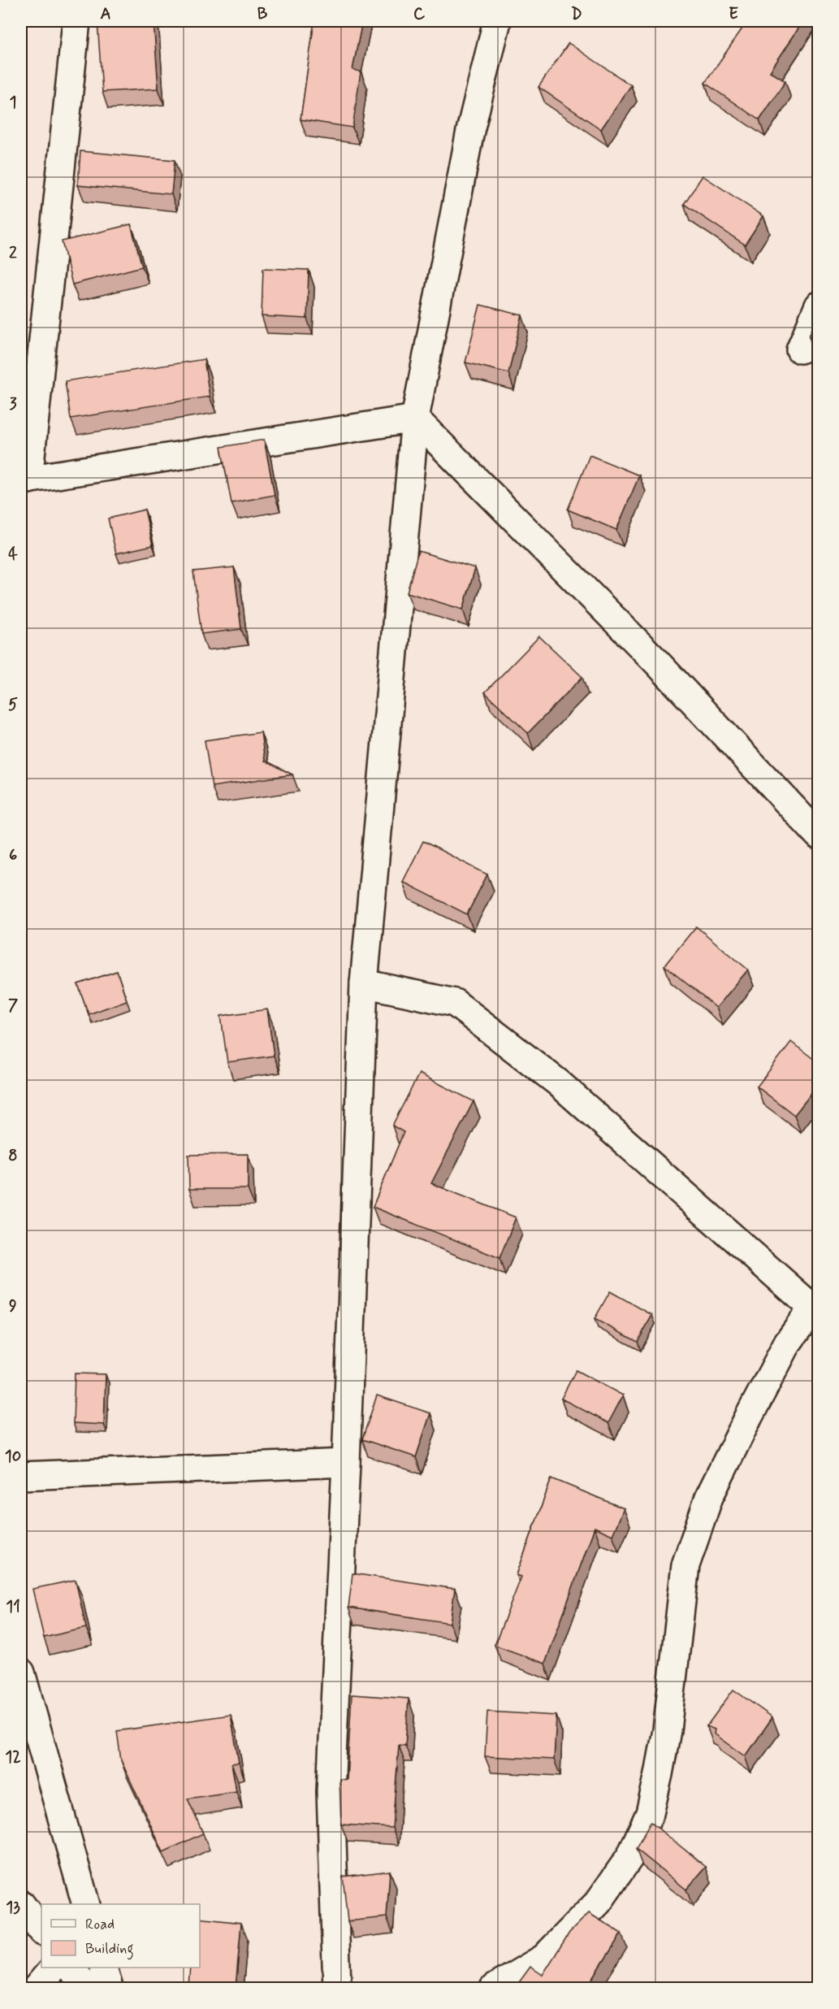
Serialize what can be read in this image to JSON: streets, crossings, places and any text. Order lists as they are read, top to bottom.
{
  "legend": ["Road", "Building"],
  "grid": {
    "columns": [
      "A",
      "B",
      "C",
      "D",
      "E"
    ],
    "rows": [
      "1",
      "2",
      "3",
      "4",
      "5",
      "6",
      "7",
      "8",
      "9",
      "10",
      "11",
      "12",
      "13"
    ]
  }
}
